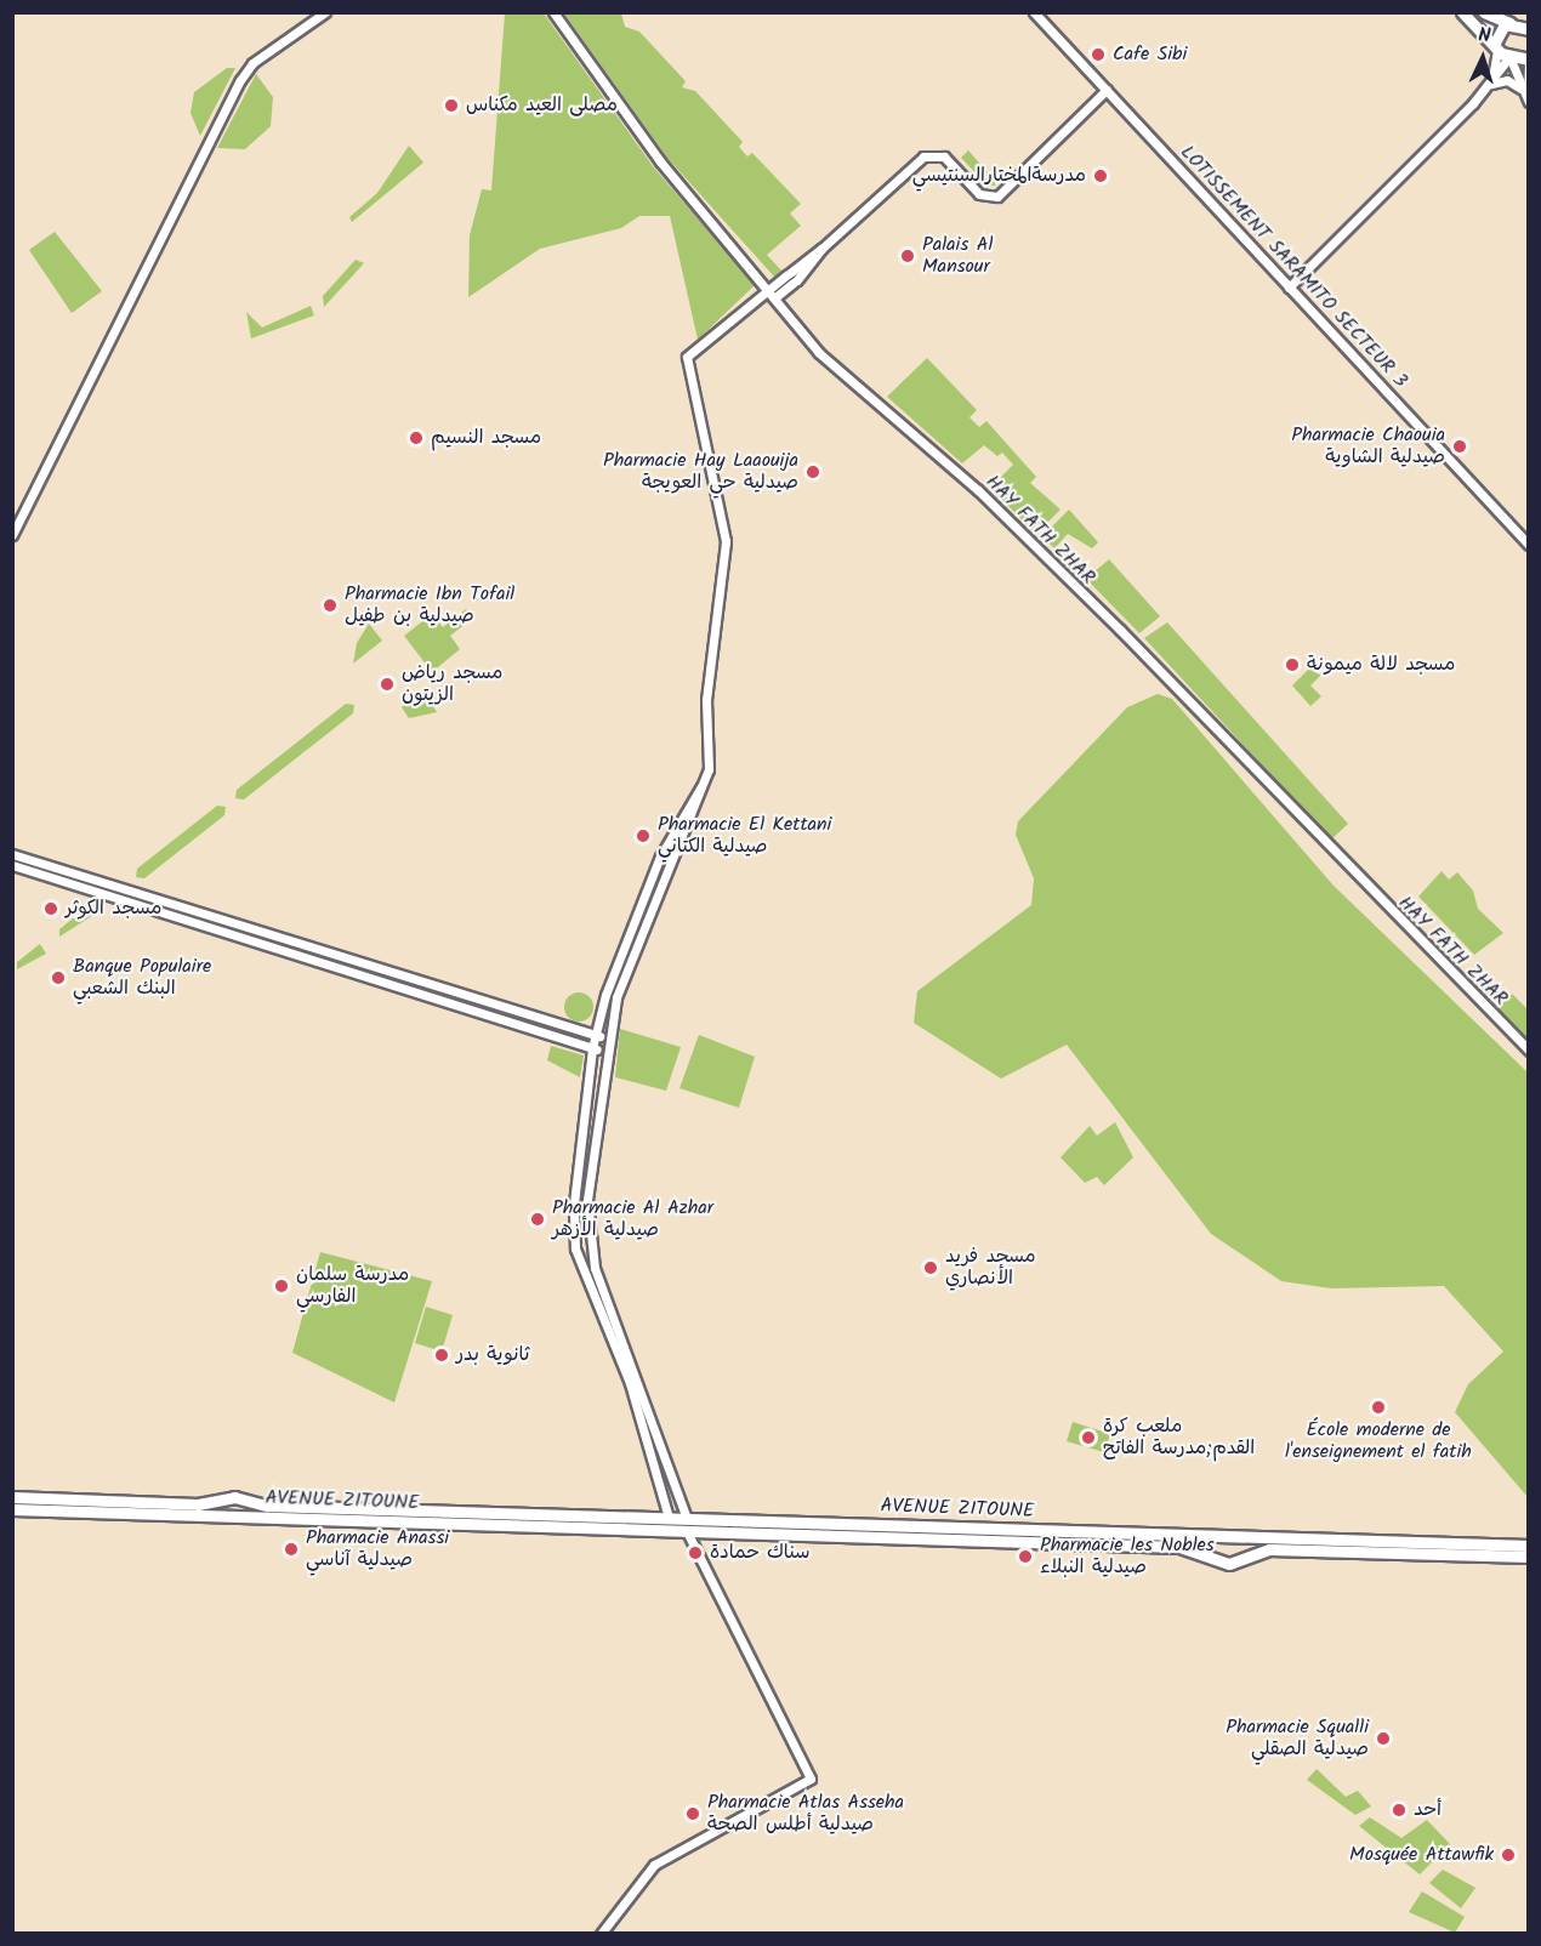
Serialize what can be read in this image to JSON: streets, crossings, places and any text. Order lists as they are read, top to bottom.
{
  "streets": {
    "main road": ["AVENUE ZITOUNE"],
    "street": ["LOTISSEMENT SARAMITO SECTEUR 3", "HAY FATH ZHAR"]
  },
  "places": [
    "Cafe Sibi",
    "مصلى العيد مكناس",
    "مدرسةالمختارالسنتيسي",
    "Palais Al Mansour",
    "مسجد النسيم",
    "Pharmacie Chaouia صيدلية الشاوية",
    "Pharmacie Hay Laaouija صيدلية حي العويجة",
    "Pharmacie Ibn Tofail صيدلية بن طفيل",
    "مسجد لالة ميمونة",
    "مسجد رياض الزيتون",
    "Pharmacie El Kettani صيدلية الكتاني",
    "مسجد الكوثر",
    "Banque Populaire البنك الشعبي",
    "Pharmacie Al Azhar صيدلية الأزهر",
    "مسجد فريد الأنصاري",
    "مدرسة سلمان الفارسي",
    "ثانوية بدر",
    "École moderne de l'enseignement el fatih",
    "ملعب كرة القدم;مدرسة الفاتح",
    "Pharmacie Anassi صيدلية آناسي",
    "سناك حمادة",
    "Pharmacie les Nobles صيدلية النبلاء",
    "Pharmacie Squalli صيدلية الصقلي",
    "أحد",
    "Pharmacie Atlas Asseha صيدلية أطلس الصحة",
    "Mosquée Attawfik"
  ],
  "north": "top"
}
